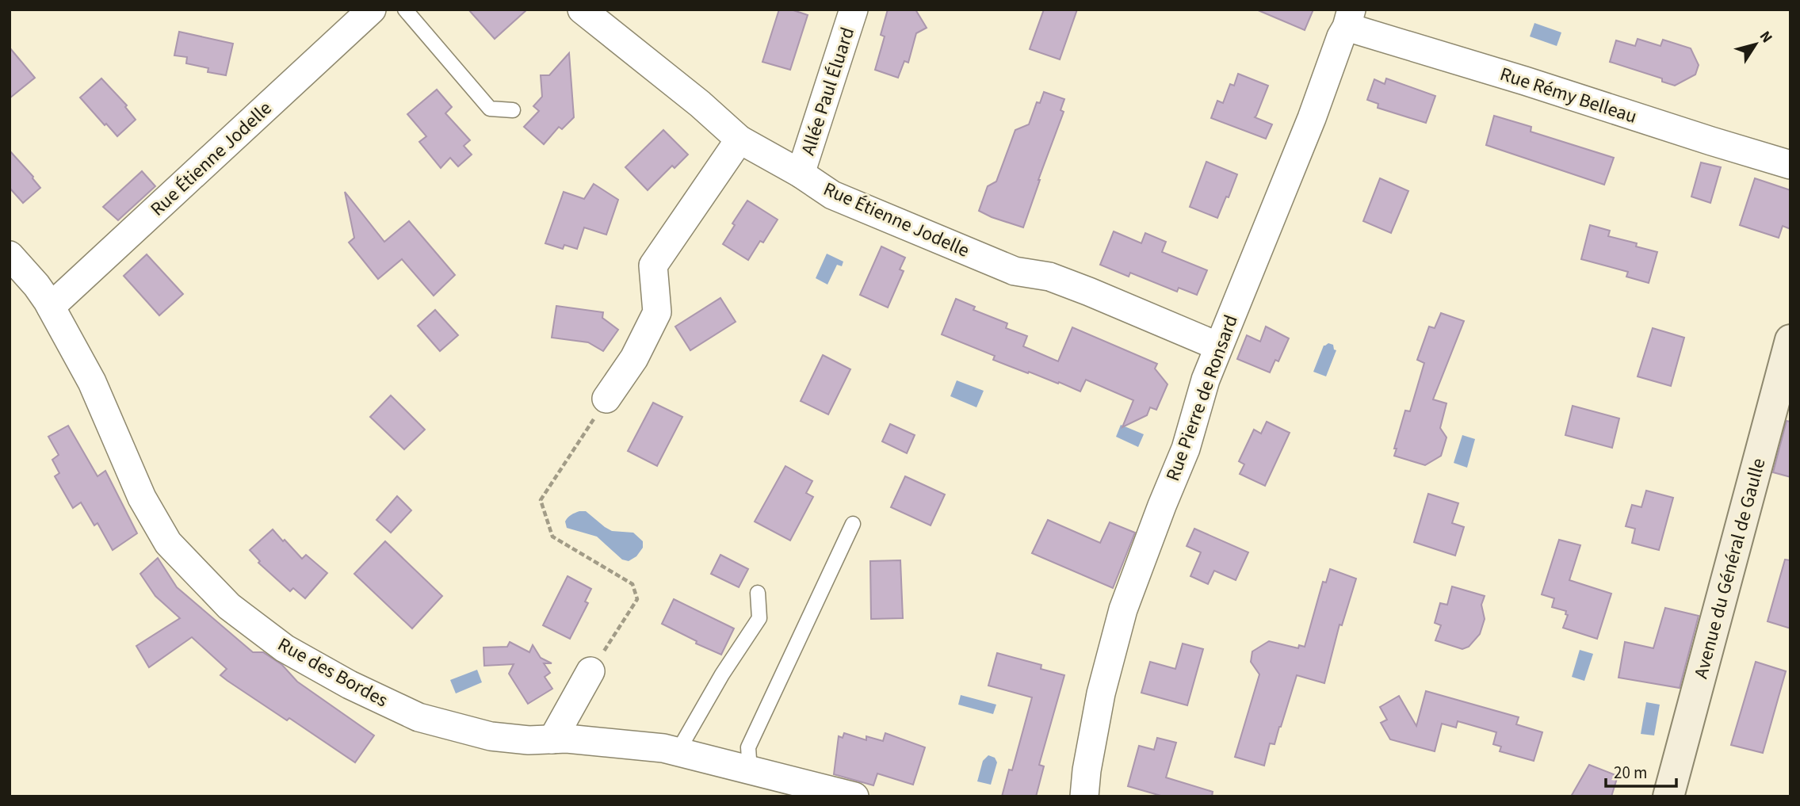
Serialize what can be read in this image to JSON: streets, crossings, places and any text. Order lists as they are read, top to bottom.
{
  "streets": {
    "street": [
      "Allée Paul Éluard",
      "Rue Rémy Belleau",
      "Rue Étienne Jodelle",
      "Rue Pierre de Ronsard",
      "Avenue du Général de Gaulle",
      "Rue des Bordes"
    ]
  },
  "crossings": [
    ["Allée Paul Éluard", "Rue Étienne Jodelle"],
    ["Rue Rémy Belleau", "Rue Pierre de Ronsard"],
    ["Rue Étienne Jodelle", "Rue Pierre de Ronsard"],
    ["Rue Étienne Jodelle", "Rue des Bordes"]
  ],
  "scale_bar": "20 m",
  "north": "top right"
}
